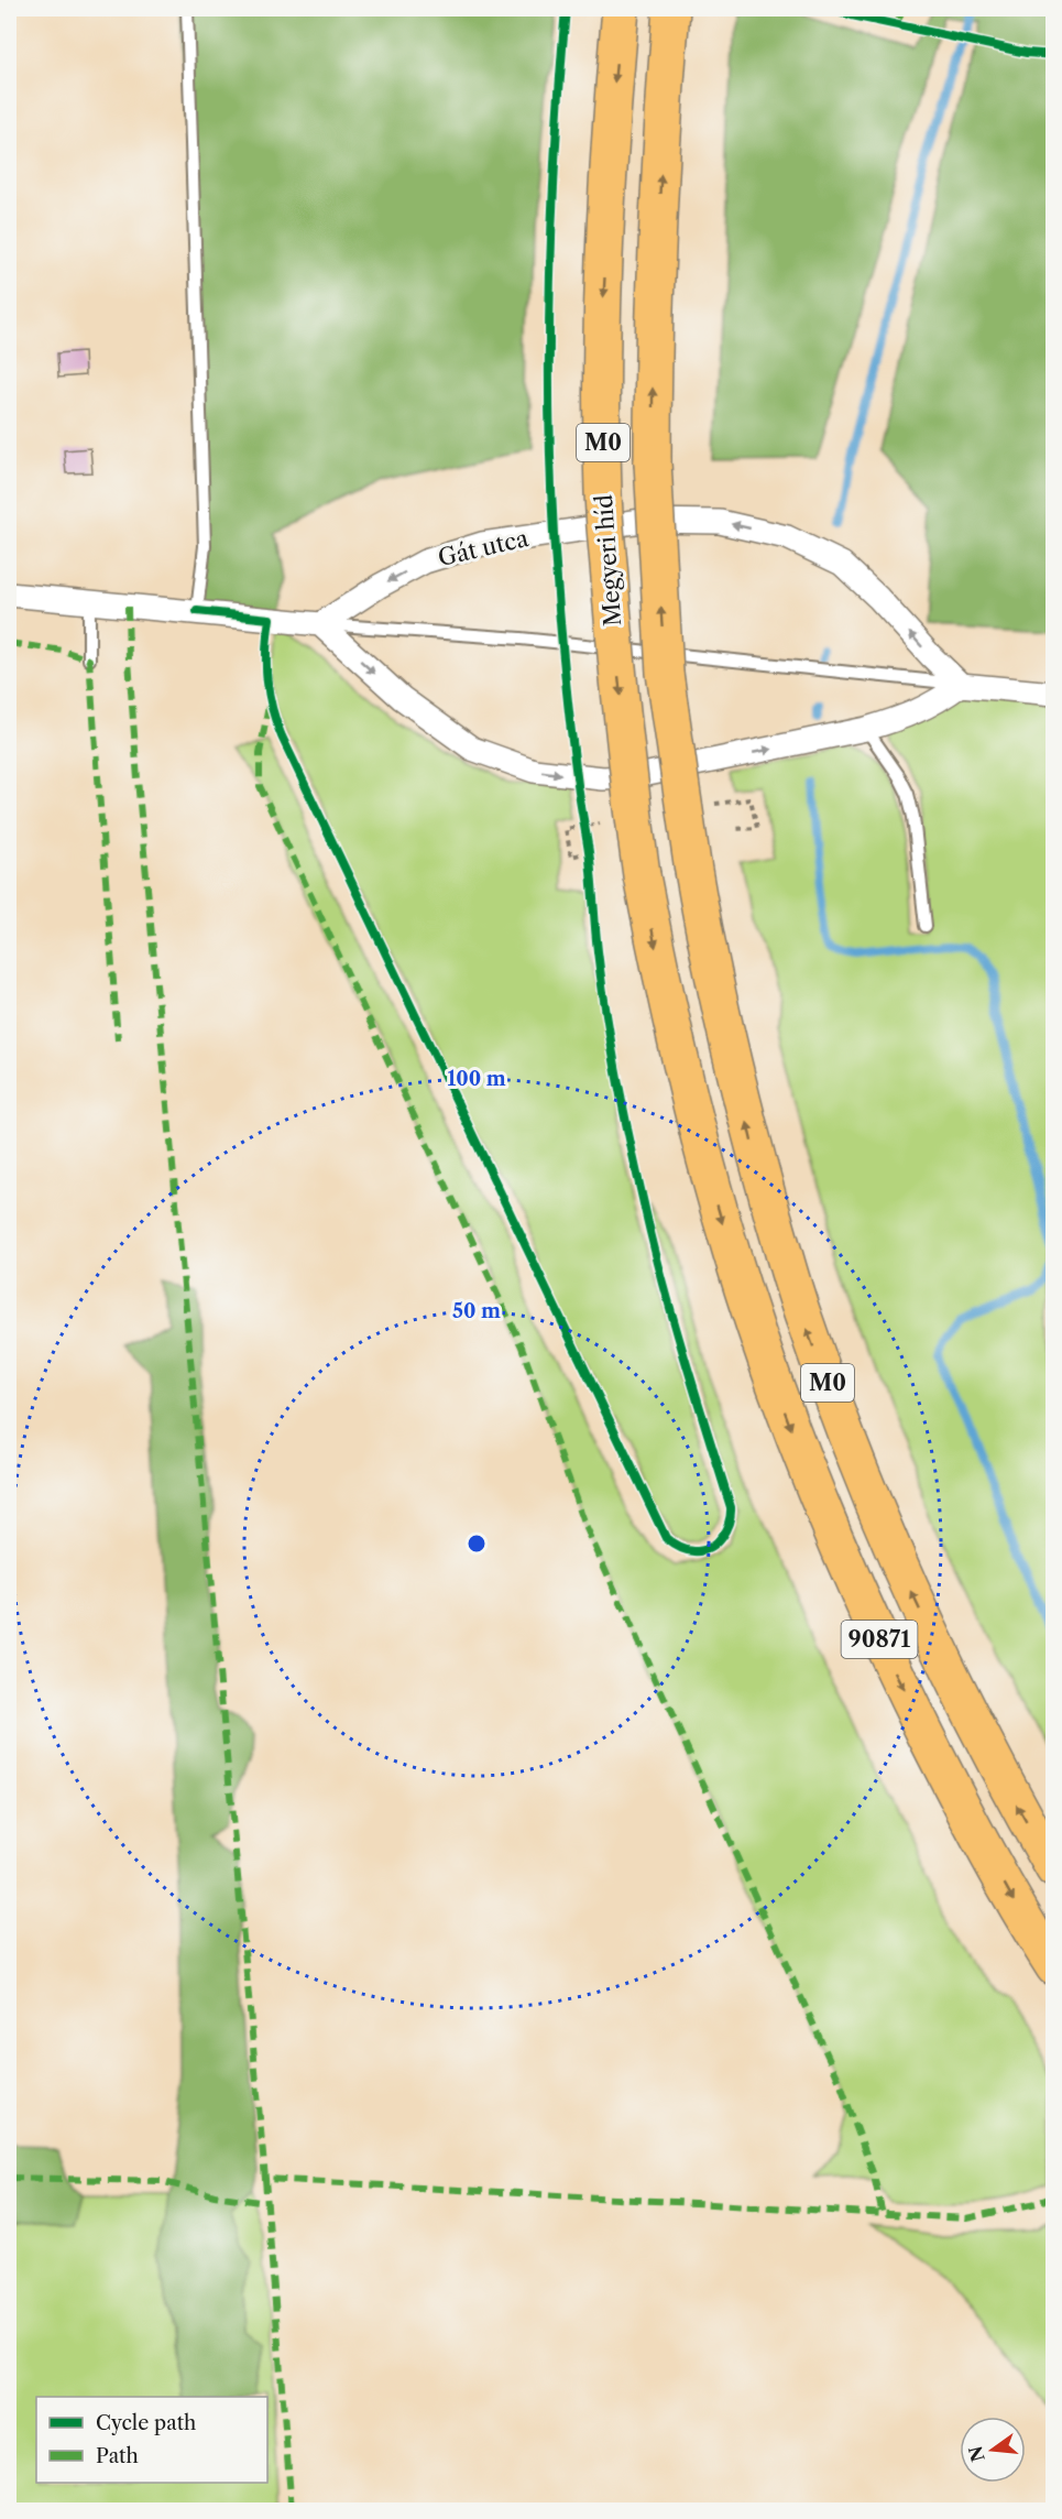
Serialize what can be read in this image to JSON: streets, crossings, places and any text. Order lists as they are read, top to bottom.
{
  "streets": {
    "highway": ["M0", "Megyeri híd", "90871"],
    "street": ["Gát utca"]
  },
  "crossings": [
    ["Megyeri híd", "90871"]
  ],
  "one_way": ["Gát utca"],
  "legend": ["Cycle path", "Path"],
  "north": "left",
  "rings": ["100 m", "50 m"]
}
